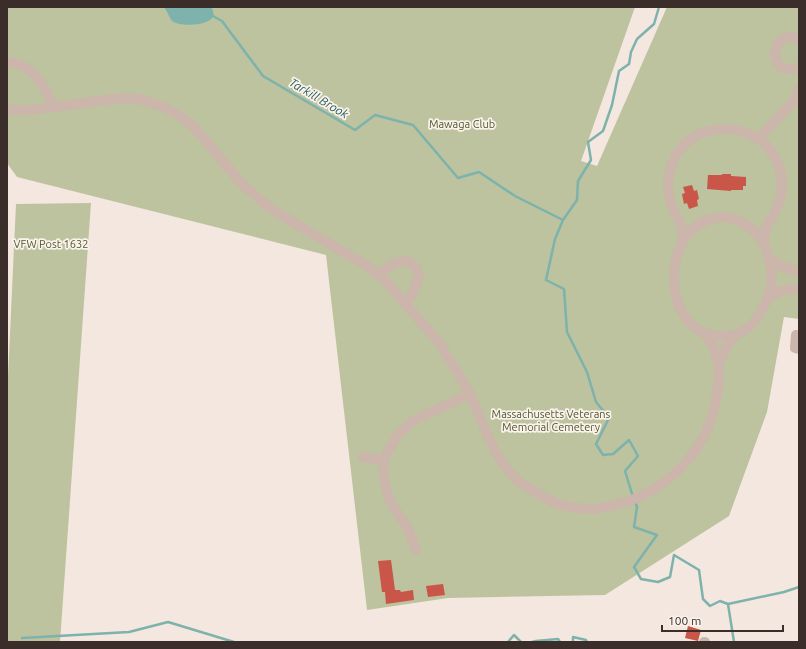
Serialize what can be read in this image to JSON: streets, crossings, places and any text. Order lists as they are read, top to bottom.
{
  "water": ["Tarkill Brook"],
  "parks": ["Mawaga Club", "VFW Post 1632", "Massachusetts Veterans Memorial Cemetery"],
  "scale_bar": "100 m"
}
